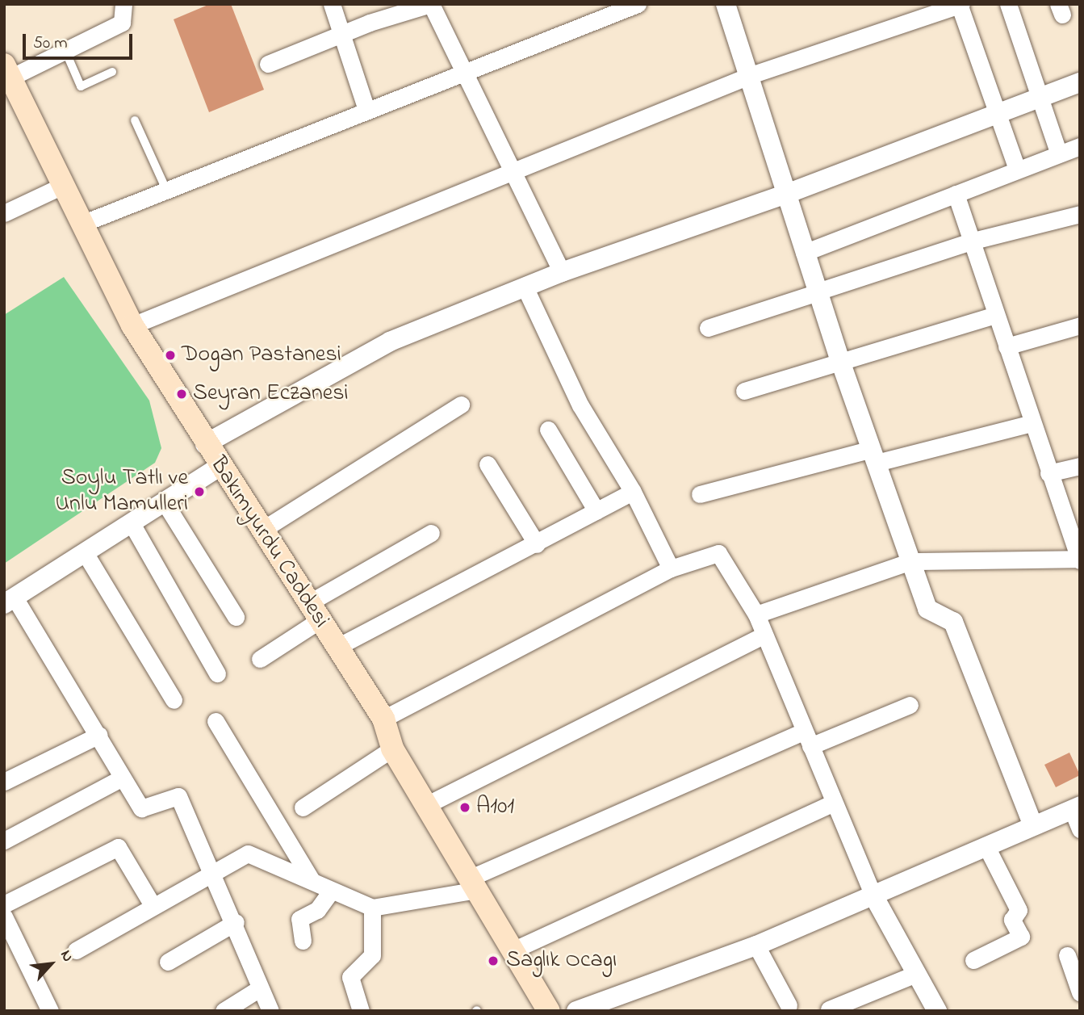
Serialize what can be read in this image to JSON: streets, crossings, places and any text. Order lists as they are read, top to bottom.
{
  "streets": {
    "main road": ["Bakımyurdu Caddesi"]
  },
  "places": [
    "Dogan Pastanesi",
    "Seyran Eczanesi",
    "Soylu Tatlı ve Unlu Mamulleri",
    "A101",
    "Saglık Ocagı"
  ],
  "scale_bar": "50 m",
  "north": "top right"
}
